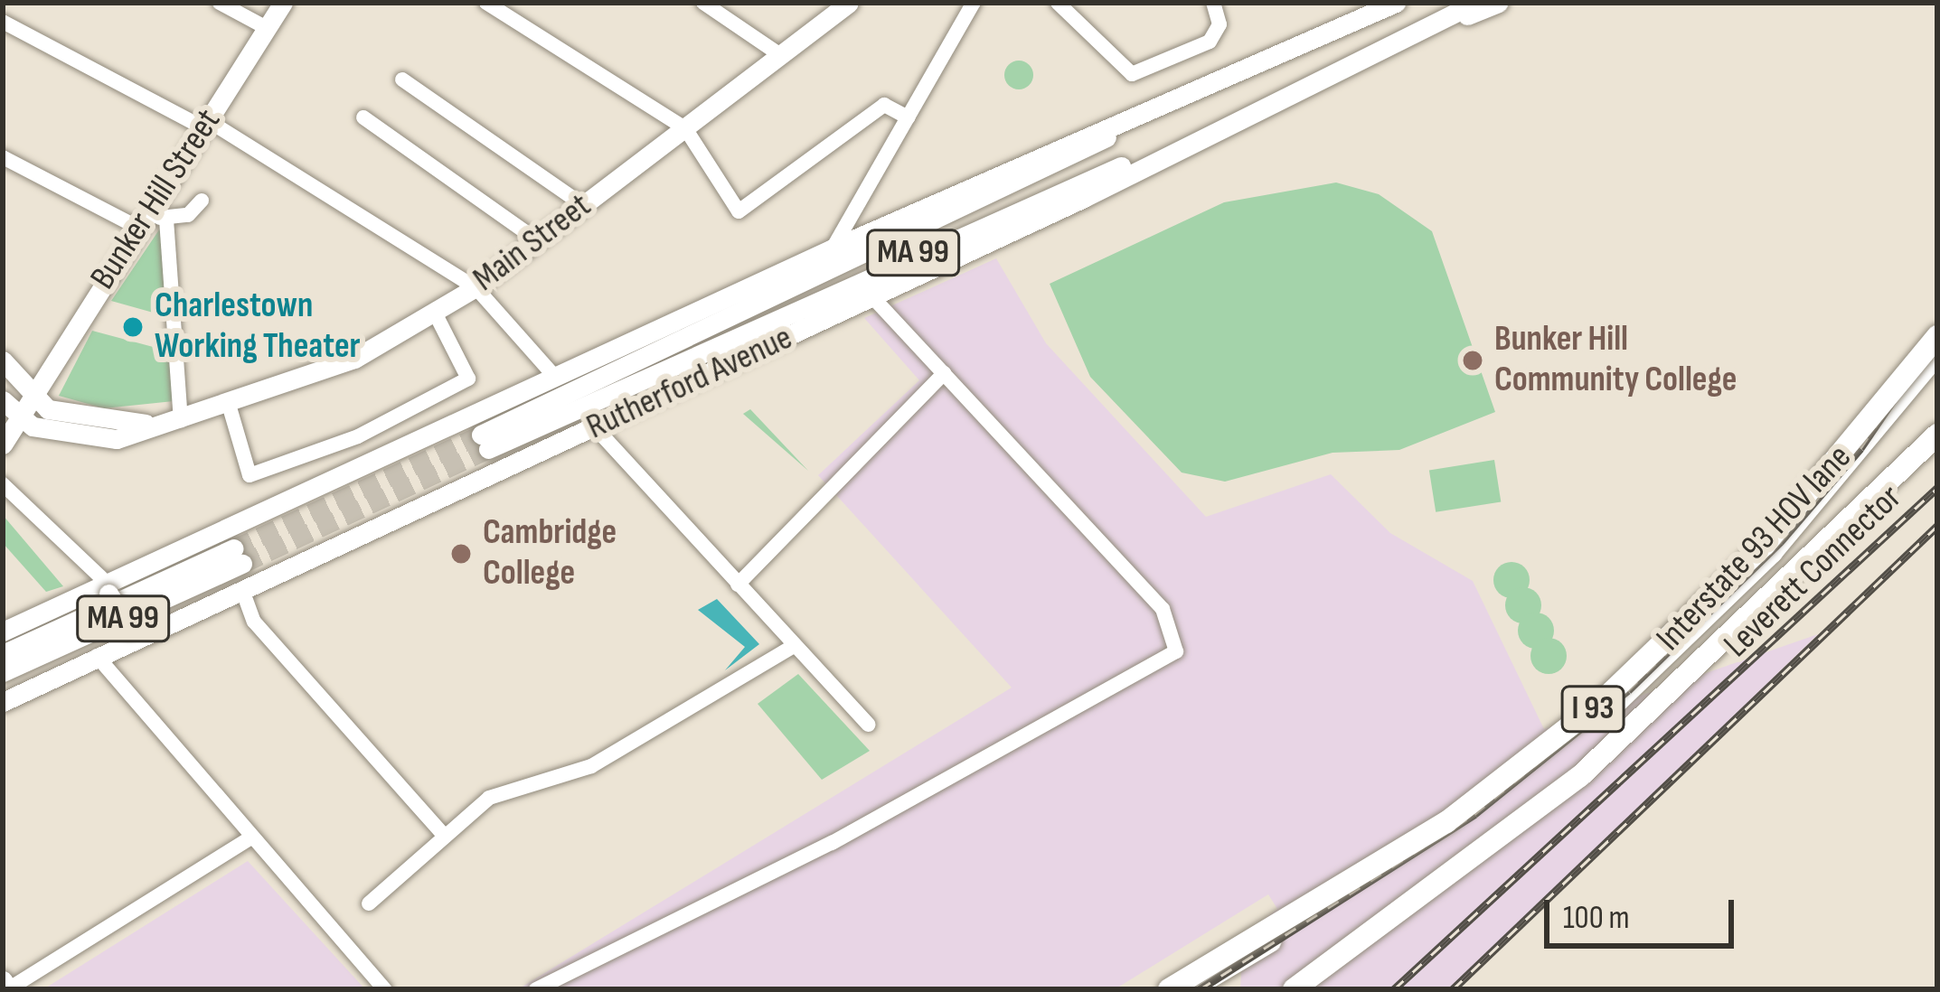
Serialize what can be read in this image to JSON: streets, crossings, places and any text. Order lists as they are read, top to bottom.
{
  "streets": {
    "highway": ["Interstate 93 HOV lane", "Leverett Connector", "I 93"],
    "main road": [
      "Bunker Hill Street",
      "Main Street",
      "MA 99",
      "Rutherford Avenue"
    ]
  },
  "crossings": [
    ["Bunker Hill Street", "Main Street"],
    ["MA 99", "Rutherford Avenue"]
  ],
  "places": ["Charlestown Working Theater", "Bunker Hill Community College", "Cambridge College"],
  "scale_bar": "100 m"
}
